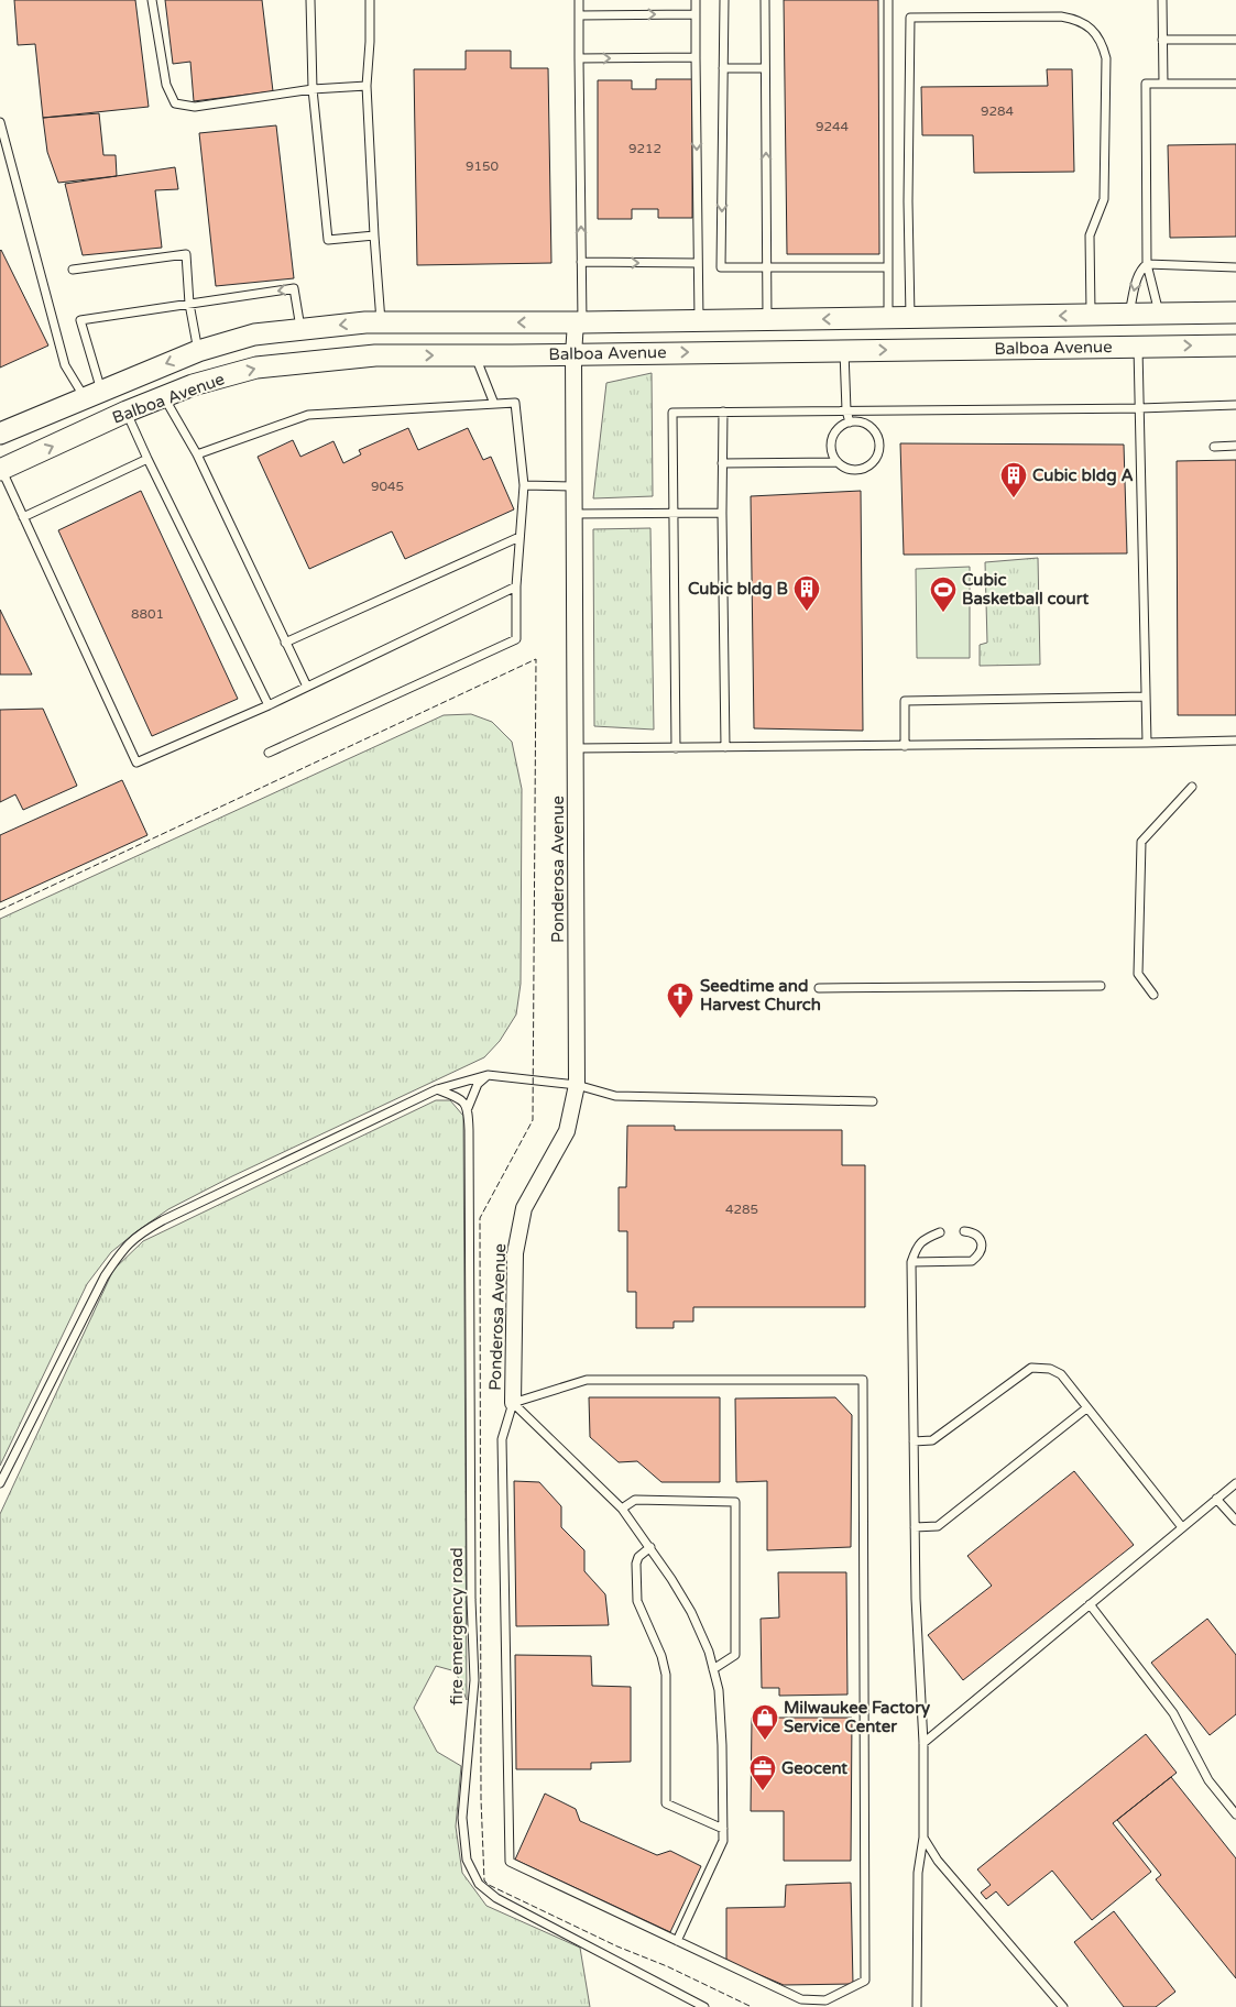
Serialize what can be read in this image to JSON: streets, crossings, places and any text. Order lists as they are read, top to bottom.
{
  "streets": {
    "main road": ["Balboa Avenue"],
    "street": ["Ponderosa Avenue"],
    "lane": ["fire emergency road"]
  },
  "crossings": [
    ["Balboa Avenue", "Ponderosa Avenue"]
  ],
  "places": {
    "building": ["Cubic bldg A", "Cubic bldg B"],
    "sports": ["Cubic Basketball court"],
    "church": ["Seedtime and Harvest Church"],
    "shop": ["Milwaukee Factory Service Center"],
    "office": ["Geocent"]
  },
  "house_numbers": [
    "9284",
    "9244",
    "9212",
    "9150",
    "9045",
    "8801",
    "4285"
  ]
}
